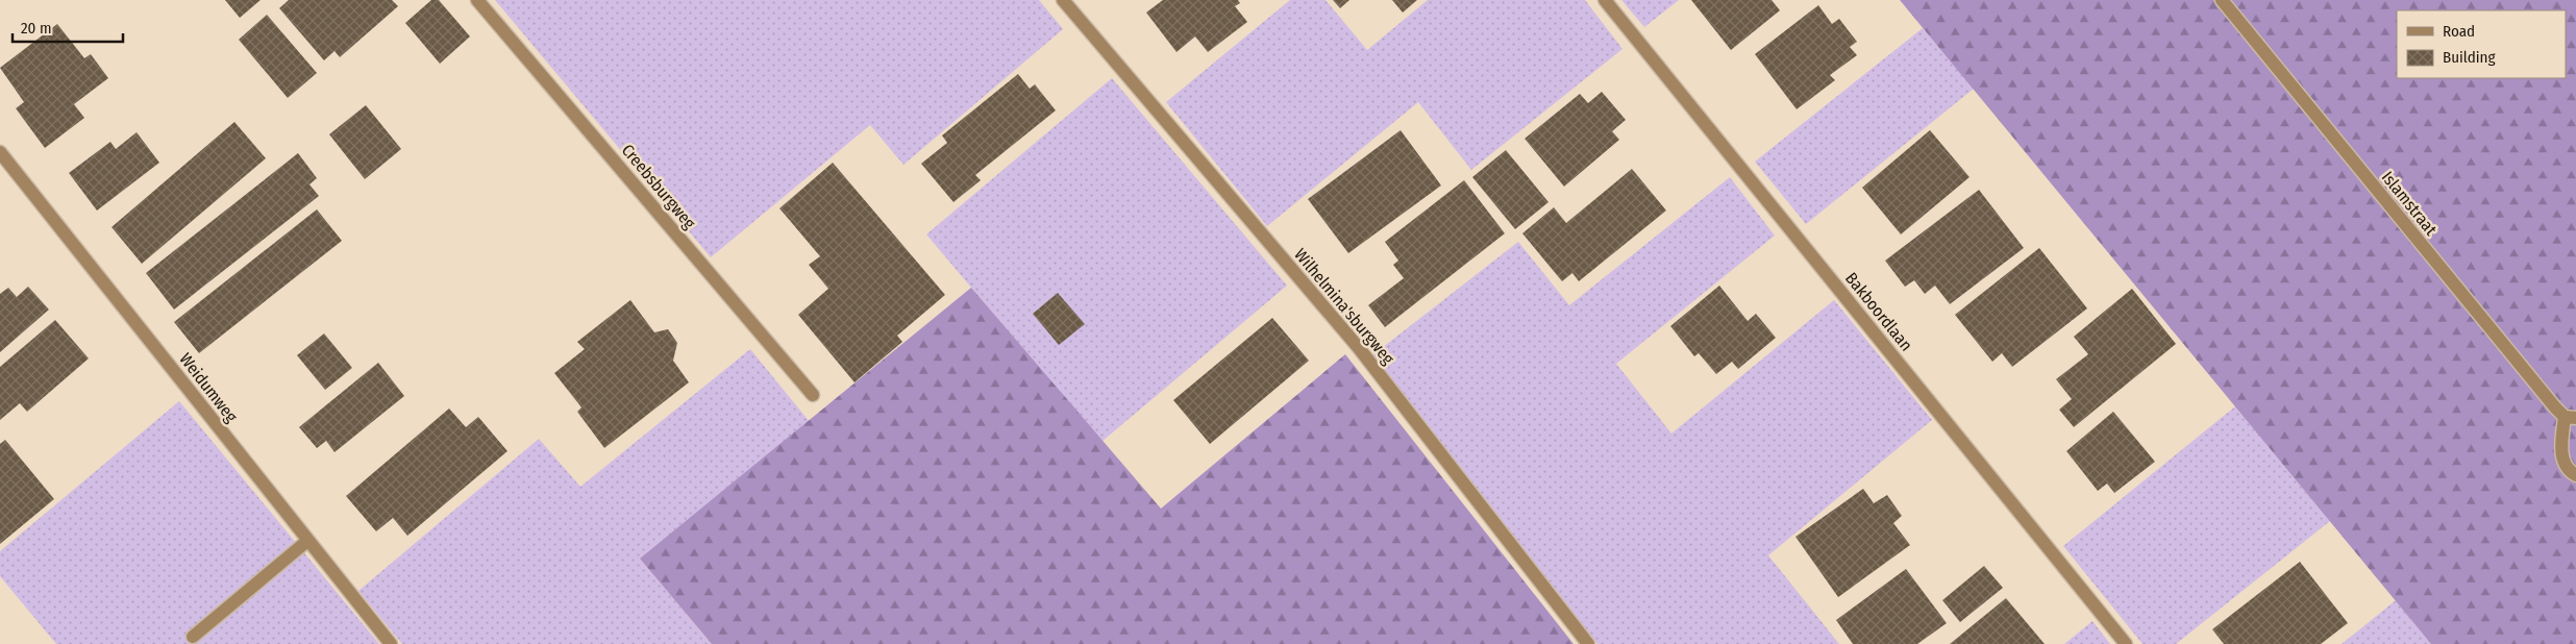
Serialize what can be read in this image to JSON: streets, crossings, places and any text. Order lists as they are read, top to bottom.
{
  "streets": {
    "street": [
      "Creebsburgweg",
      "Islamstraat",
      "Wilhelmina'sburgweg",
      "Bakboordlaan",
      "Weidumweg"
    ]
  },
  "legend": ["Road", "Building"],
  "scale_bar": "20 m"
}
